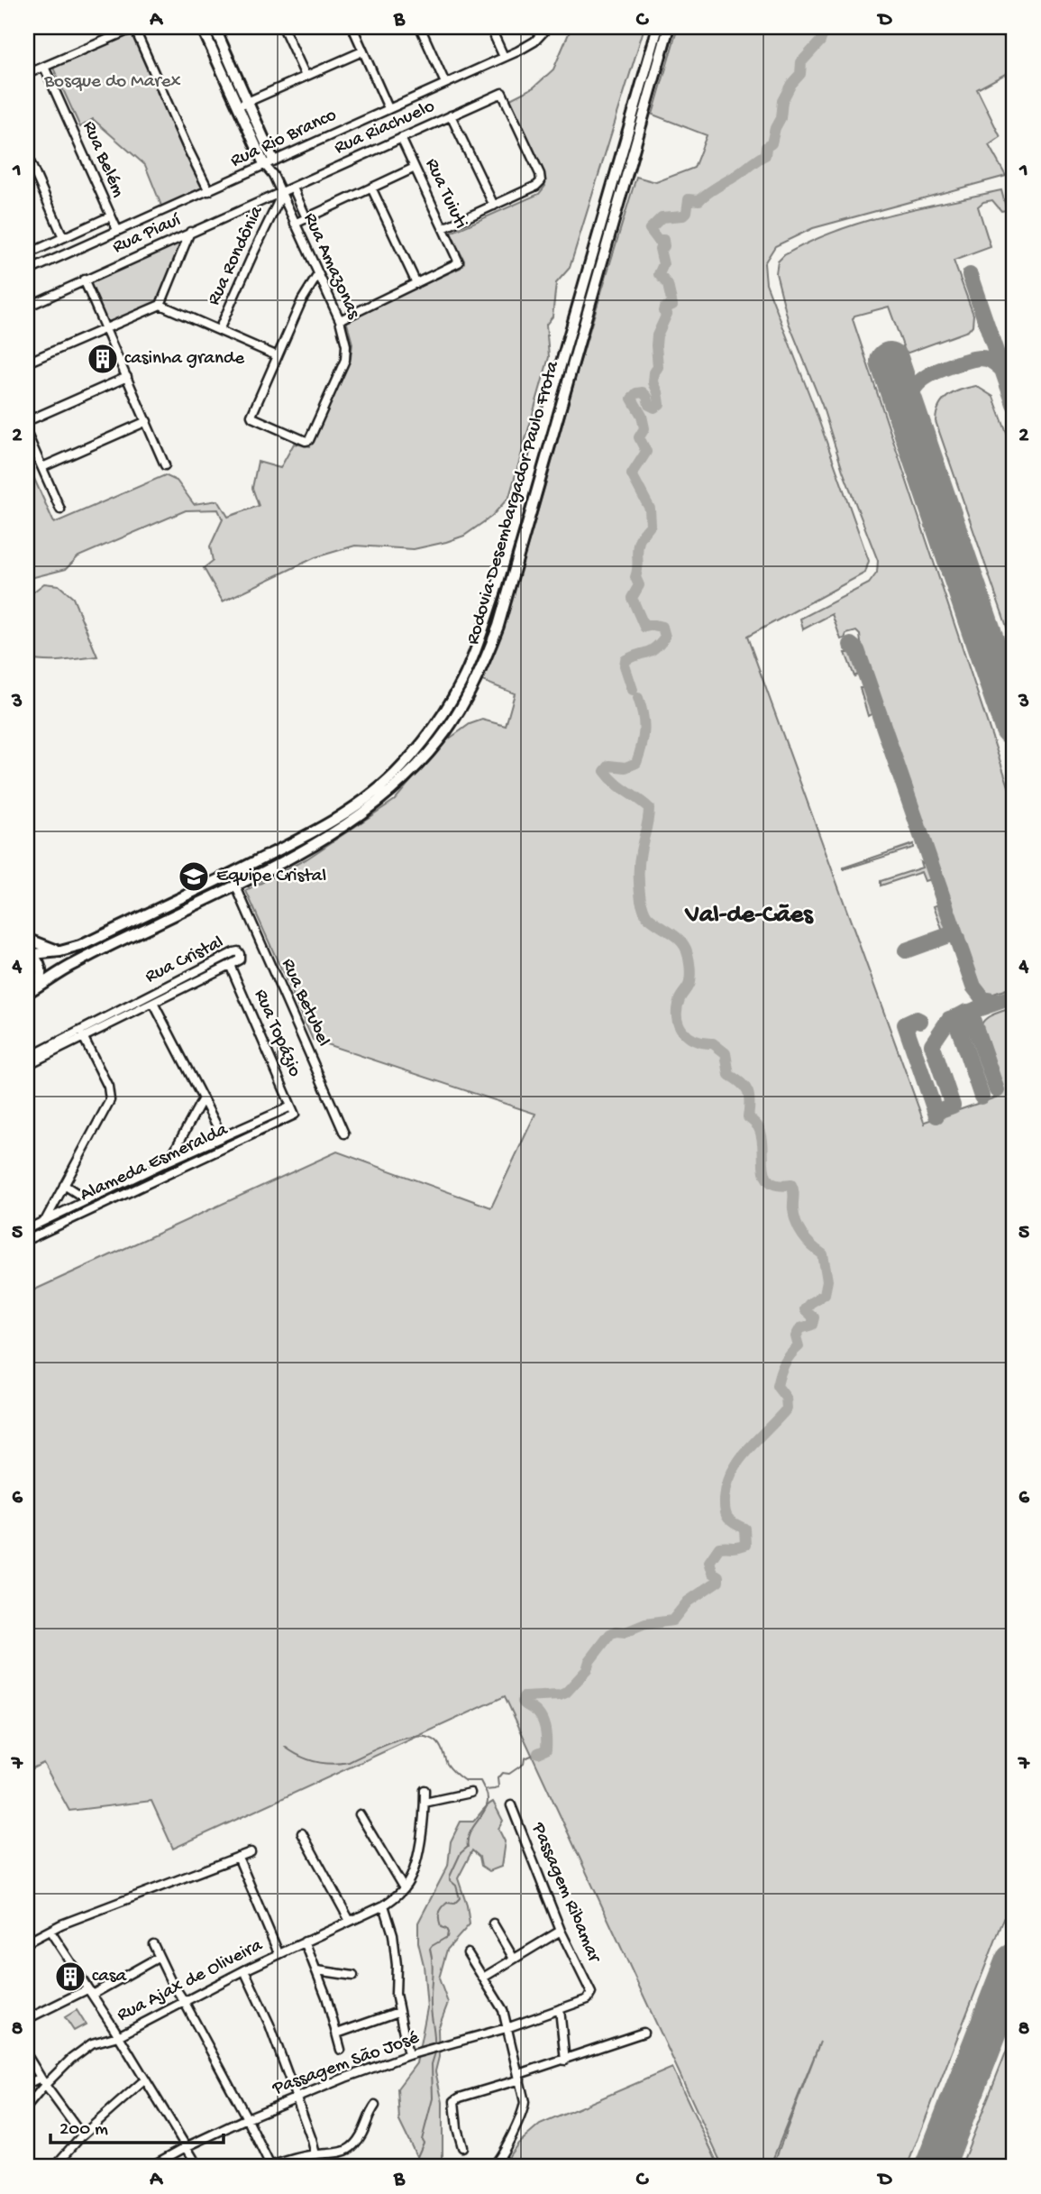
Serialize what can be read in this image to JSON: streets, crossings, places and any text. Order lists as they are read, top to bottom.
{
  "streets": {
    "street": [
      "Rua Riachuelo",
      "Rua Rio Branco",
      "Rua Belém",
      "Rua Tuiuti",
      "Rua Piauí",
      "Rua Rondônia",
      "Rua Amazonas",
      "Rodovia Desembargador Paulo Frota",
      "Rua Cristal",
      "Rua Betubel",
      "Rua Topázio",
      "Alameda Esmeralda",
      "Passagem Ribamar",
      "Rua Ajax de Oliveira",
      "Passagem São José"
    ]
  },
  "crossings": [
    ["Rua Riachuelo", "Rua Tuiuti"],
    ["Rua Riachuelo", "Rua Piauí"],
    ["Rua Riachuelo", "Rua Rondônia"],
    ["Rua Riachuelo", "Rua Amazonas"],
    ["Rua Rio Branco", "Rua Belém"],
    ["Rua Rio Branco", "Rua Amazonas"],
    ["Rua Piauí", "Rua Rondônia"],
    ["Rua Piauí", "Rua Amazonas"],
    ["Rua Rondônia", "Rua Amazonas"],
    ["Rodovia Desembargador Paulo Frota", "Rua Betubel"],
    ["Rua Cristal", "Rua Topázio"],
    ["Rua Topázio", "Alameda Esmeralda"],
    ["Passagem Ribamar", "Passagem São José"]
  ],
  "districts": ["Val-de-Cães"],
  "parks": ["Bosque do Marex"],
  "places": {
    "building": ["casinha grande", "casa"],
    "school or university": ["Equipe Cristal"]
  },
  "scale_bar": "200 m",
  "grid": {
    "columns": [
      "A",
      "B",
      "C",
      "D"
    ],
    "rows": [
      "1",
      "2",
      "3",
      "4",
      "5",
      "6",
      "7",
      "8"
    ]
  }
}
